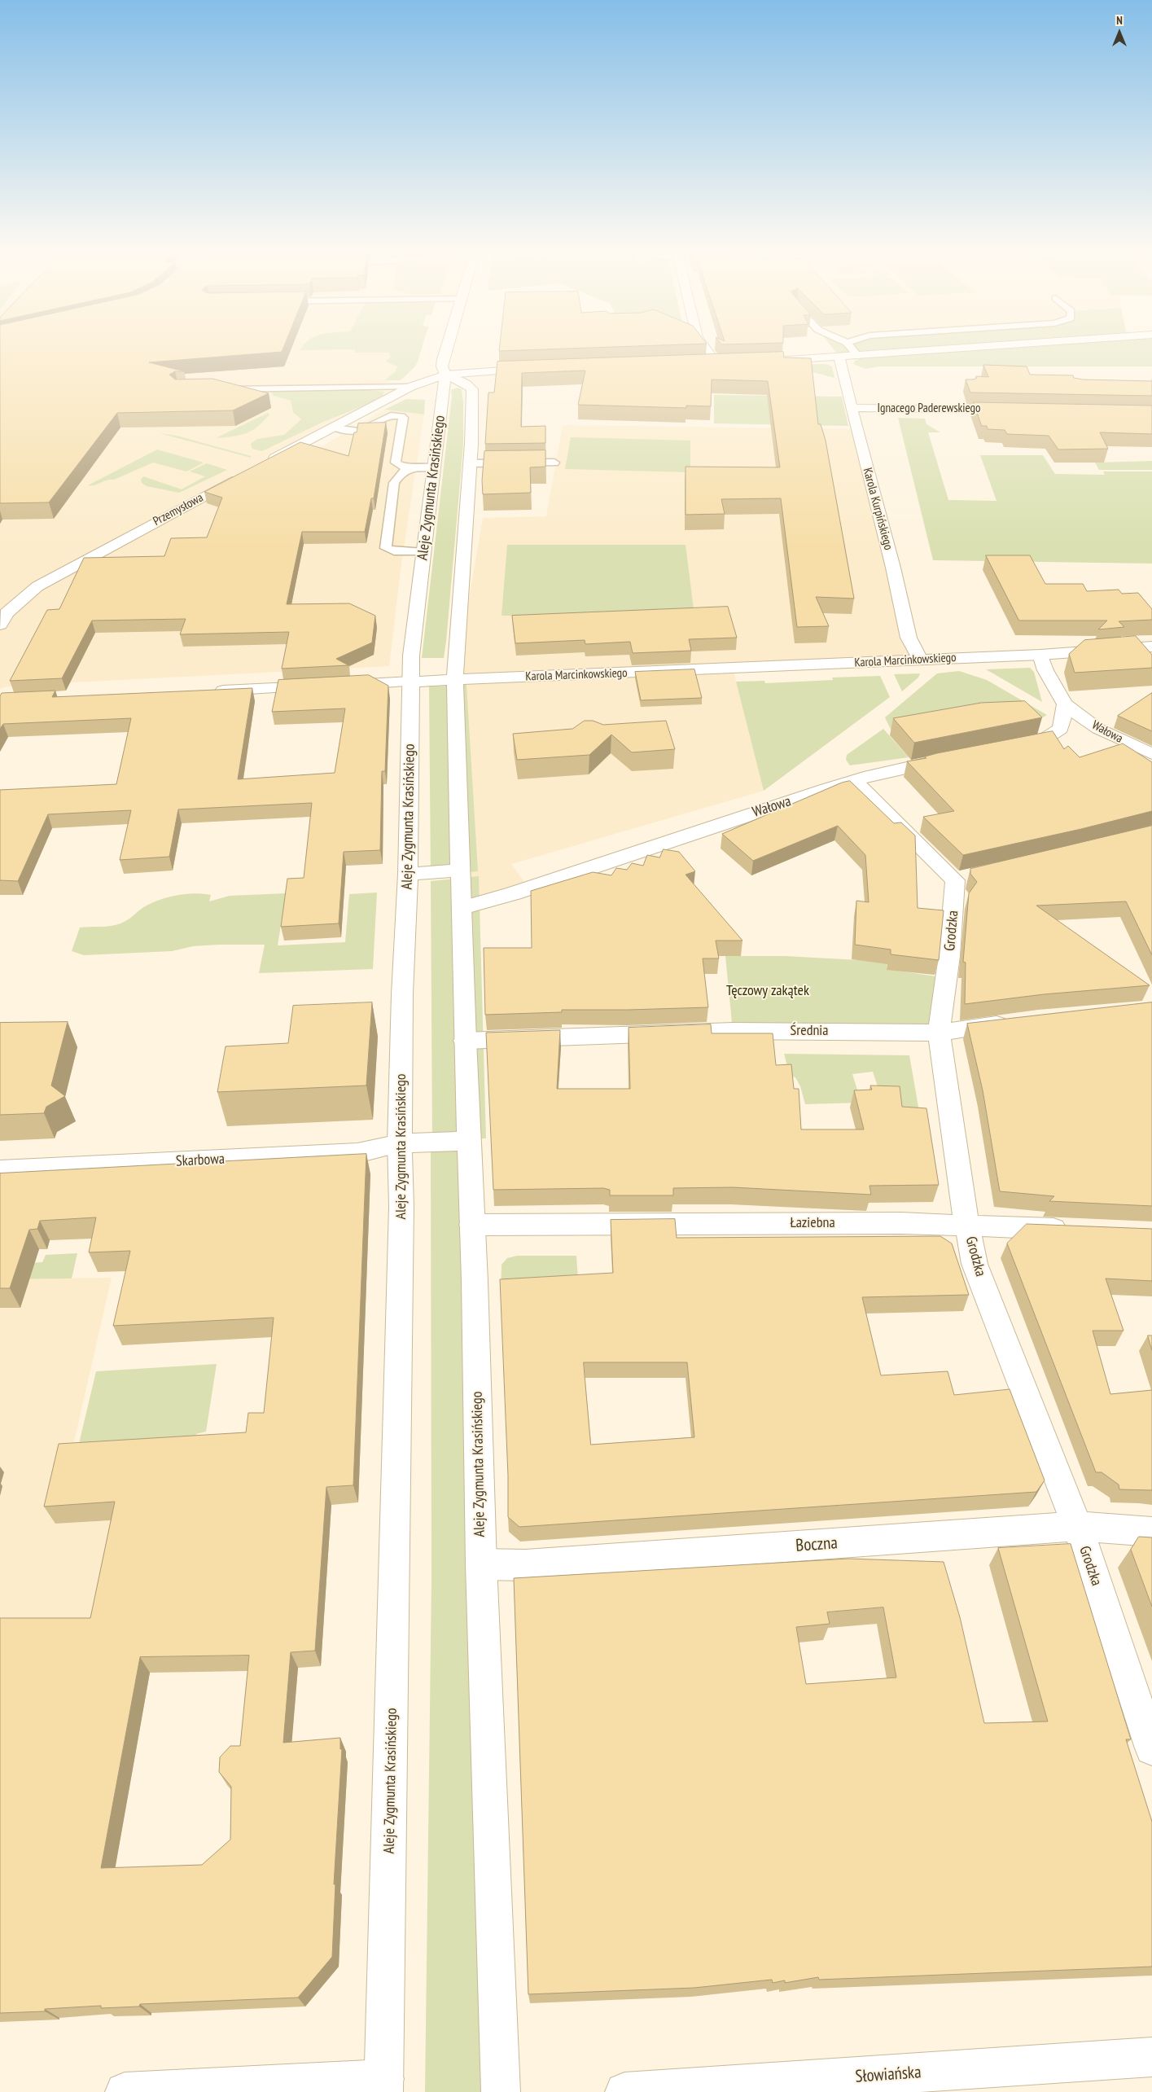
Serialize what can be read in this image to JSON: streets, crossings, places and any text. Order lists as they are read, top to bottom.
{
  "streets": {
    "street": [
      "Ignacego Paderewskiego",
      "Aleje Zygmunta Krasińskiego",
      "Karola Kurpińskiego",
      "Przemysłowa",
      "Karola Marcinkowskiego",
      "Wałowa",
      "Grodzka",
      "Średnia",
      "Skarbowa",
      "Łaziebna",
      "Boczna",
      "Słowiańska"
    ]
  },
  "crossings": [
    ["Ignacego Paderewskiego", "Karola Kurpińskiego"],
    ["Aleje Zygmunta Krasińskiego", "Karola Marcinkowskiego"],
    ["Aleje Zygmunta Krasińskiego", "Wałowa"],
    ["Aleje Zygmunta Krasińskiego", "Średnia"],
    ["Aleje Zygmunta Krasińskiego", "Skarbowa"],
    ["Aleje Zygmunta Krasińskiego", "Łaziebna"],
    ["Aleje Zygmunta Krasińskiego", "Boczna"],
    ["Karola Kurpińskiego", "Karola Marcinkowskiego"],
    ["Karola Marcinkowskiego", "Wałowa"],
    ["Wałowa", "Grodzka"],
    ["Grodzka", "Średnia"],
    ["Grodzka", "Łaziebna"],
    ["Grodzka", "Boczna"]
  ],
  "parks": ["Tęczowy zakątek"],
  "north": "top"
}
